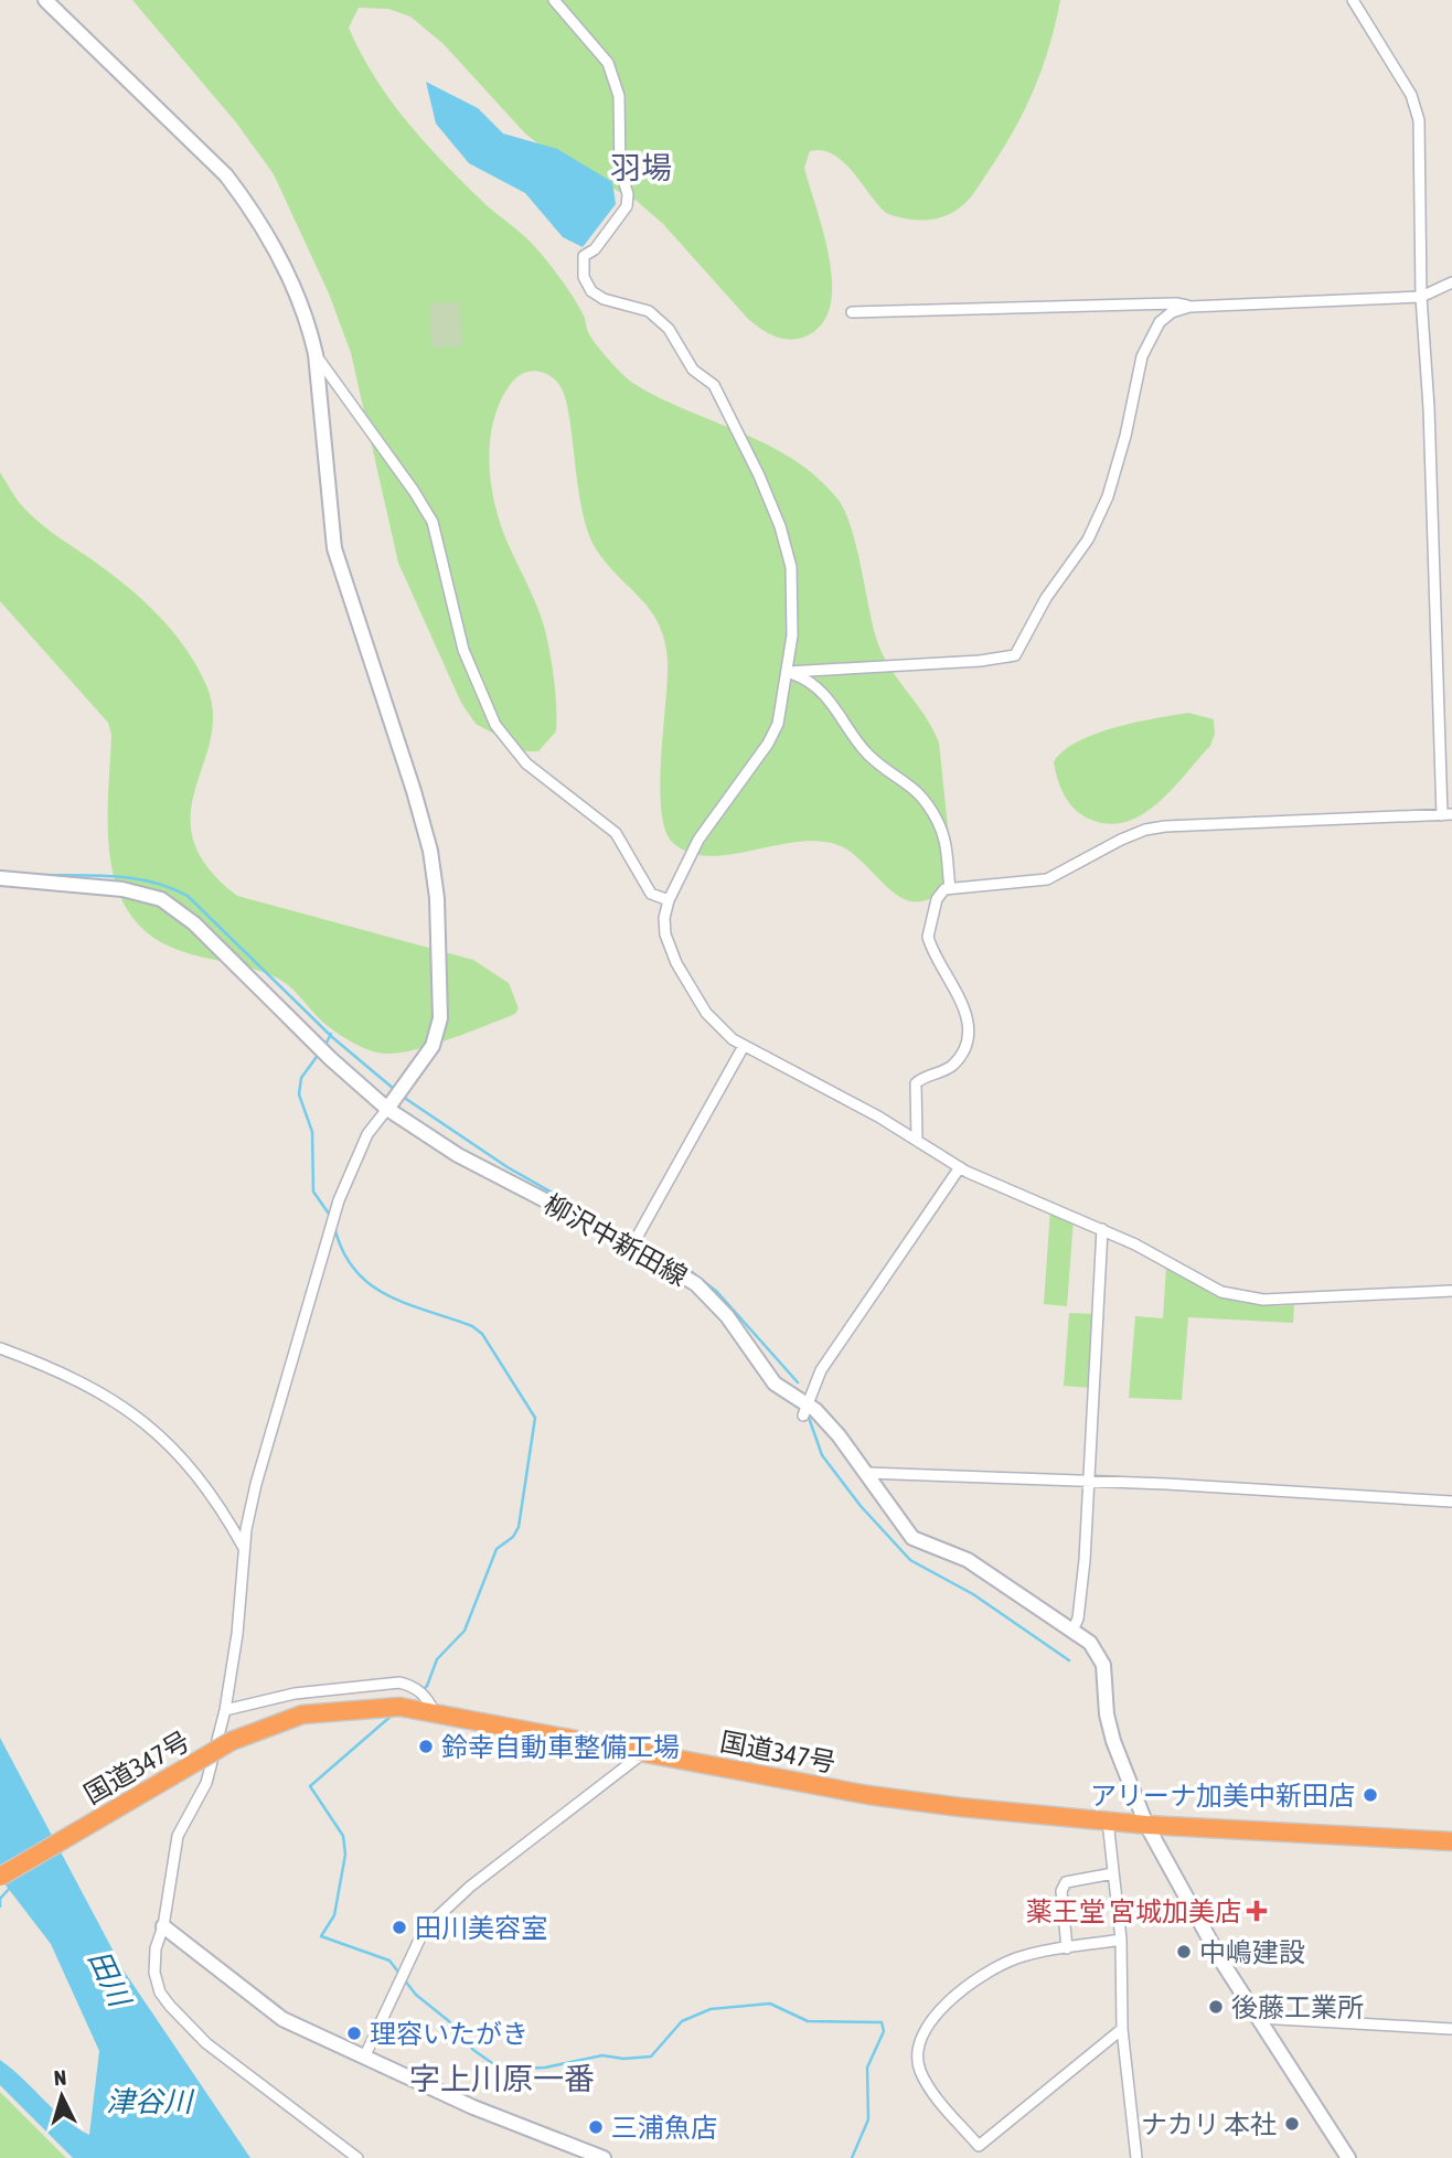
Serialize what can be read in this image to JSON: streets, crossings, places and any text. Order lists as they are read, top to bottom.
{
  "streets": {
    "highway": ["国道347号"],
    "street": ["柳沢中新田線"]
  },
  "crossings": [
    ["柳沢中新田線", "国道347号"]
  ],
  "districts": ["羽場", "字上川原一番"],
  "water": ["田川", "津谷川"],
  "places": {
    "other": [
      "鈴幸自動車整備工場",
      "アリーナ加美中新田店",
      "田川美容室",
      "中嶋建設",
      "後藤工業所",
      "理容いたがき",
      "ナカリ 本社",
      "三浦魚店"
    ],
    "health": ["薬王堂 宮城加美店"]
  },
  "north": "top"
}
